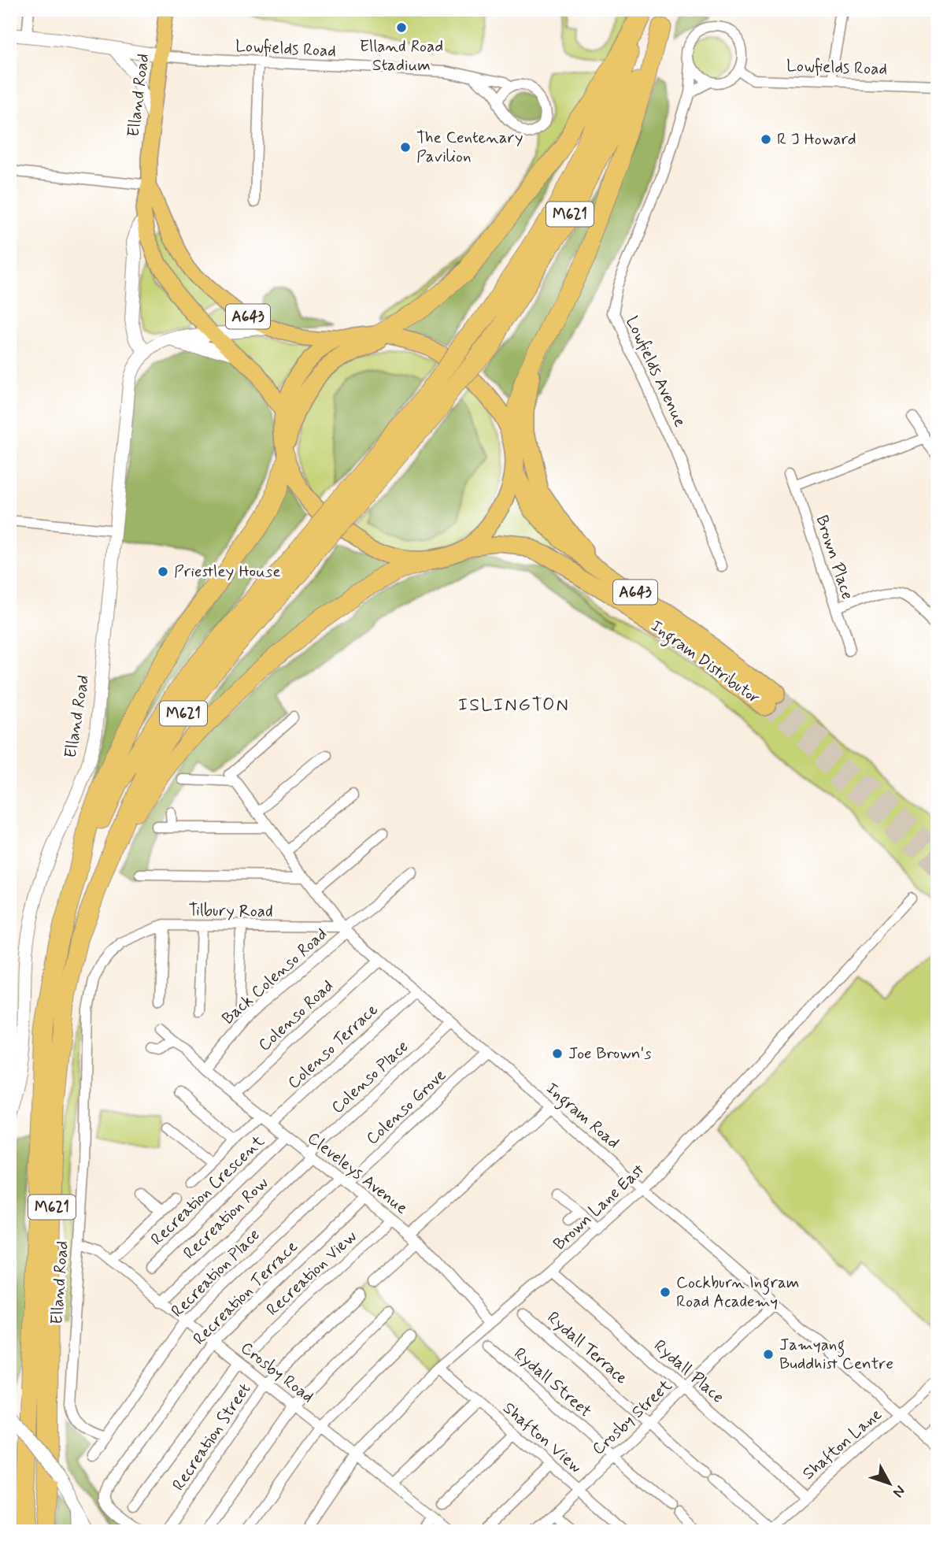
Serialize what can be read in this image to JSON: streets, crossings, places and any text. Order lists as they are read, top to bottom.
{
  "streets": {
    "highway": ["M621", "A643", "Ingram Distributor"],
    "main road": ["Elland Road"],
    "street": [
      "Lowfields Road",
      "Lowfields Avenue",
      "Brown Place",
      "Tilbury Road",
      "Back Colenso Road",
      "Colenso Road",
      "Colenso Terrace",
      "Colenso Place",
      "Colenso Grove",
      "Ingram Road",
      "Cleveleys Avenue",
      "Recreation Crescent",
      "Brown Lane East",
      "Recreation Row",
      "Recreation Place",
      "Recreation View",
      "Recreation Terrace",
      "Rydall Terrace",
      "Rydall Place",
      "Crosby Road",
      "Rydall Street",
      "Crosby Street",
      "Recreation Street",
      "Shafton View",
      "Shafton Lane"
    ]
  },
  "crossings": [
    ["Lowfields Road", "Elland Road"],
    ["Lowfields Road", "Lowfields Avenue"],
    ["Elland Road", "Tilbury Road"],
    ["Elland Road", "Recreation Place"],
    ["Elland Road", "Crosby Road"],
    ["Tilbury Road", "Back Colenso Road"],
    ["Tilbury Road", "Ingram Road"],
    ["Back Colenso Road", "Ingram Road"],
    ["Back Colenso Road", "Cleveleys Avenue"],
    ["Colenso Road", "Ingram Road"],
    ["Colenso Road", "Cleveleys Avenue"],
    ["Colenso Terrace", "Ingram Road"],
    ["Colenso Terrace", "Cleveleys Avenue"],
    ["Colenso Place", "Ingram Road"],
    ["Colenso Place", "Cleveleys Avenue"],
    ["Colenso Place", "Recreation Row"],
    ["Colenso Grove", "Ingram Road"],
    ["Colenso Grove", "Cleveleys Avenue"],
    ["Ingram Road", "Brown Lane East"],
    ["Ingram Road", "Crosby Street"],
    ["Ingram Road", "Shafton Lane"],
    ["Cleveleys Avenue", "Recreation Crescent"],
    ["Cleveleys Avenue", "Brown Lane East"],
    ["Cleveleys Avenue", "Recreation Row"],
    ["Cleveleys Avenue", "Recreation Place"],
    ["Cleveleys Avenue", "Recreation View"],
    ["Cleveleys Avenue", "Recreation Terrace"],
    ["Brown Lane East", "Rydall Place"],
    ["Brown Lane East", "Crosby Road"],
    ["Brown Lane East", "Shafton View"],
    ["Recreation Row", "Crosby Road"],
    ["Recreation Place", "Crosby Road"],
    ["Recreation Terrace", "Crosby Road"],
    ["Rydall Terrace", "Crosby Street"],
    ["Rydall Terrace", "Shafton Lane"],
    ["Rydall Place", "Crosby Street"],
    ["Rydall Place", "Shafton Lane"],
    ["Crosby Road", "Recreation Street"],
    ["Rydall Street", "Crosby Street"],
    ["Crosby Street", "Shafton View"]
  ],
  "districts": ["ISLINGTON"],
  "places": [
    "Elland Road Stadium",
    "R J Howard",
    "The Centenary Pavilion",
    "Priestley House",
    "Joe Brown's",
    "Cockburn Ingram Road Academy",
    "Jamyang Buddhist Centre"
  ],
  "north": "bottom right"
}
